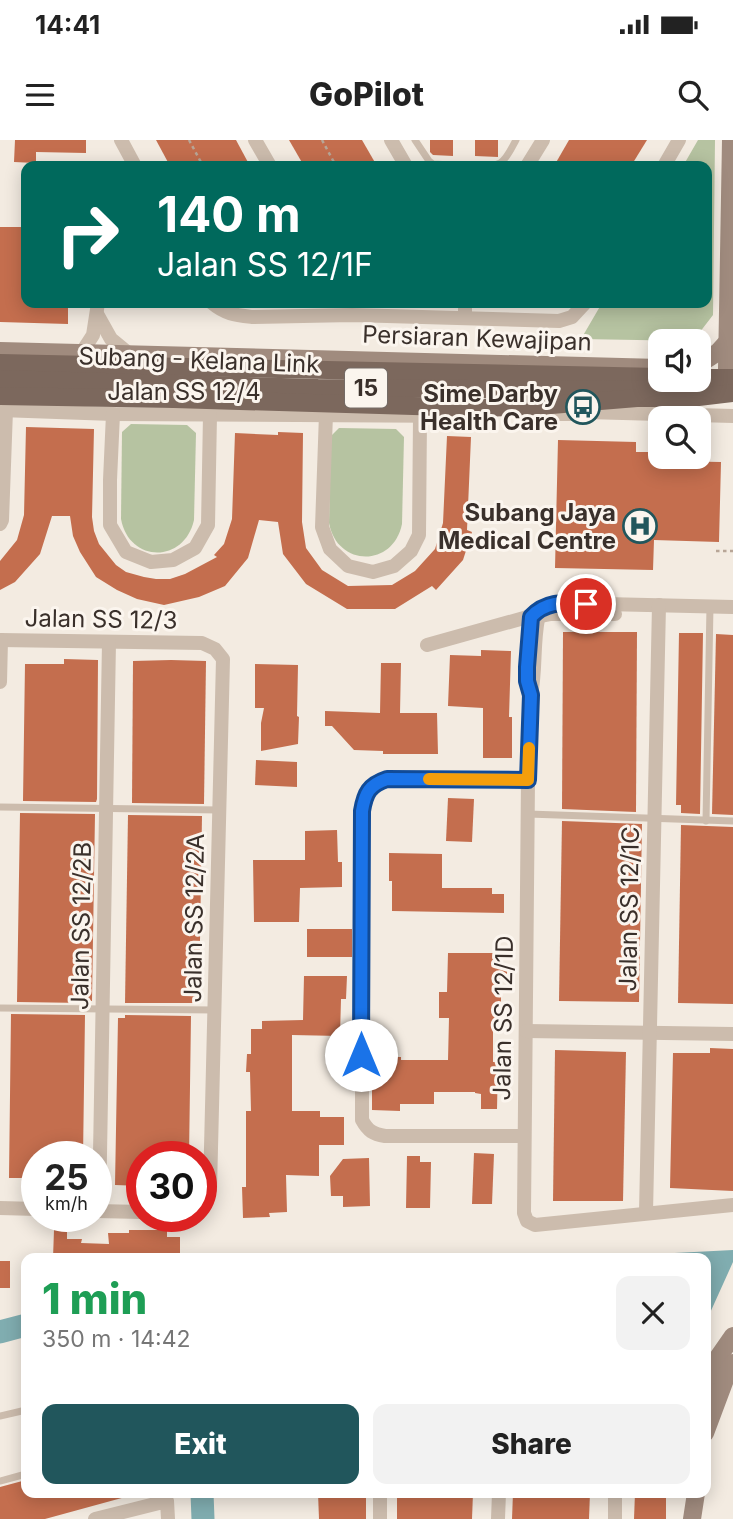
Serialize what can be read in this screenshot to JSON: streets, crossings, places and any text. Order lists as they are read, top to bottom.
{
  "streets": {
    "main road": ["Persiaran Kewajipan", "Subang - Kelana Link", "15"],
    "street": [
      "Jalan SS 12/4",
      "Jalan SS 12/3",
      "Jalan SS 12/1C",
      "Jalan SS 12/2A",
      "Jalan SS 12/2B",
      "Jalan SS 12/1D"
    ]
  },
  "crossings": [
    ["Jalan SS 12/3", "Jalan SS 12/2A"],
    ["Jalan SS 12/3", "Jalan SS 12/2B"],
    ["Jalan SS 12/1C", "Jalan SS 12/1D"]
  ],
  "places": {
    "bus stop": ["Sime Darby Health Care"],
    "hospital": ["Subang Jaya Medical Centre"]
  },
  "page": {
    "status": "14:41",
    "header": "GoPilot",
    "turn": ["140 m", "Jalan SS 12/1F"],
    "speed": "25 km/h",
    "limit": "30",
    "heading": ["1 min", "350 m · 14:42"],
    "buttons": ["Exit", "Share"]
  }
}
